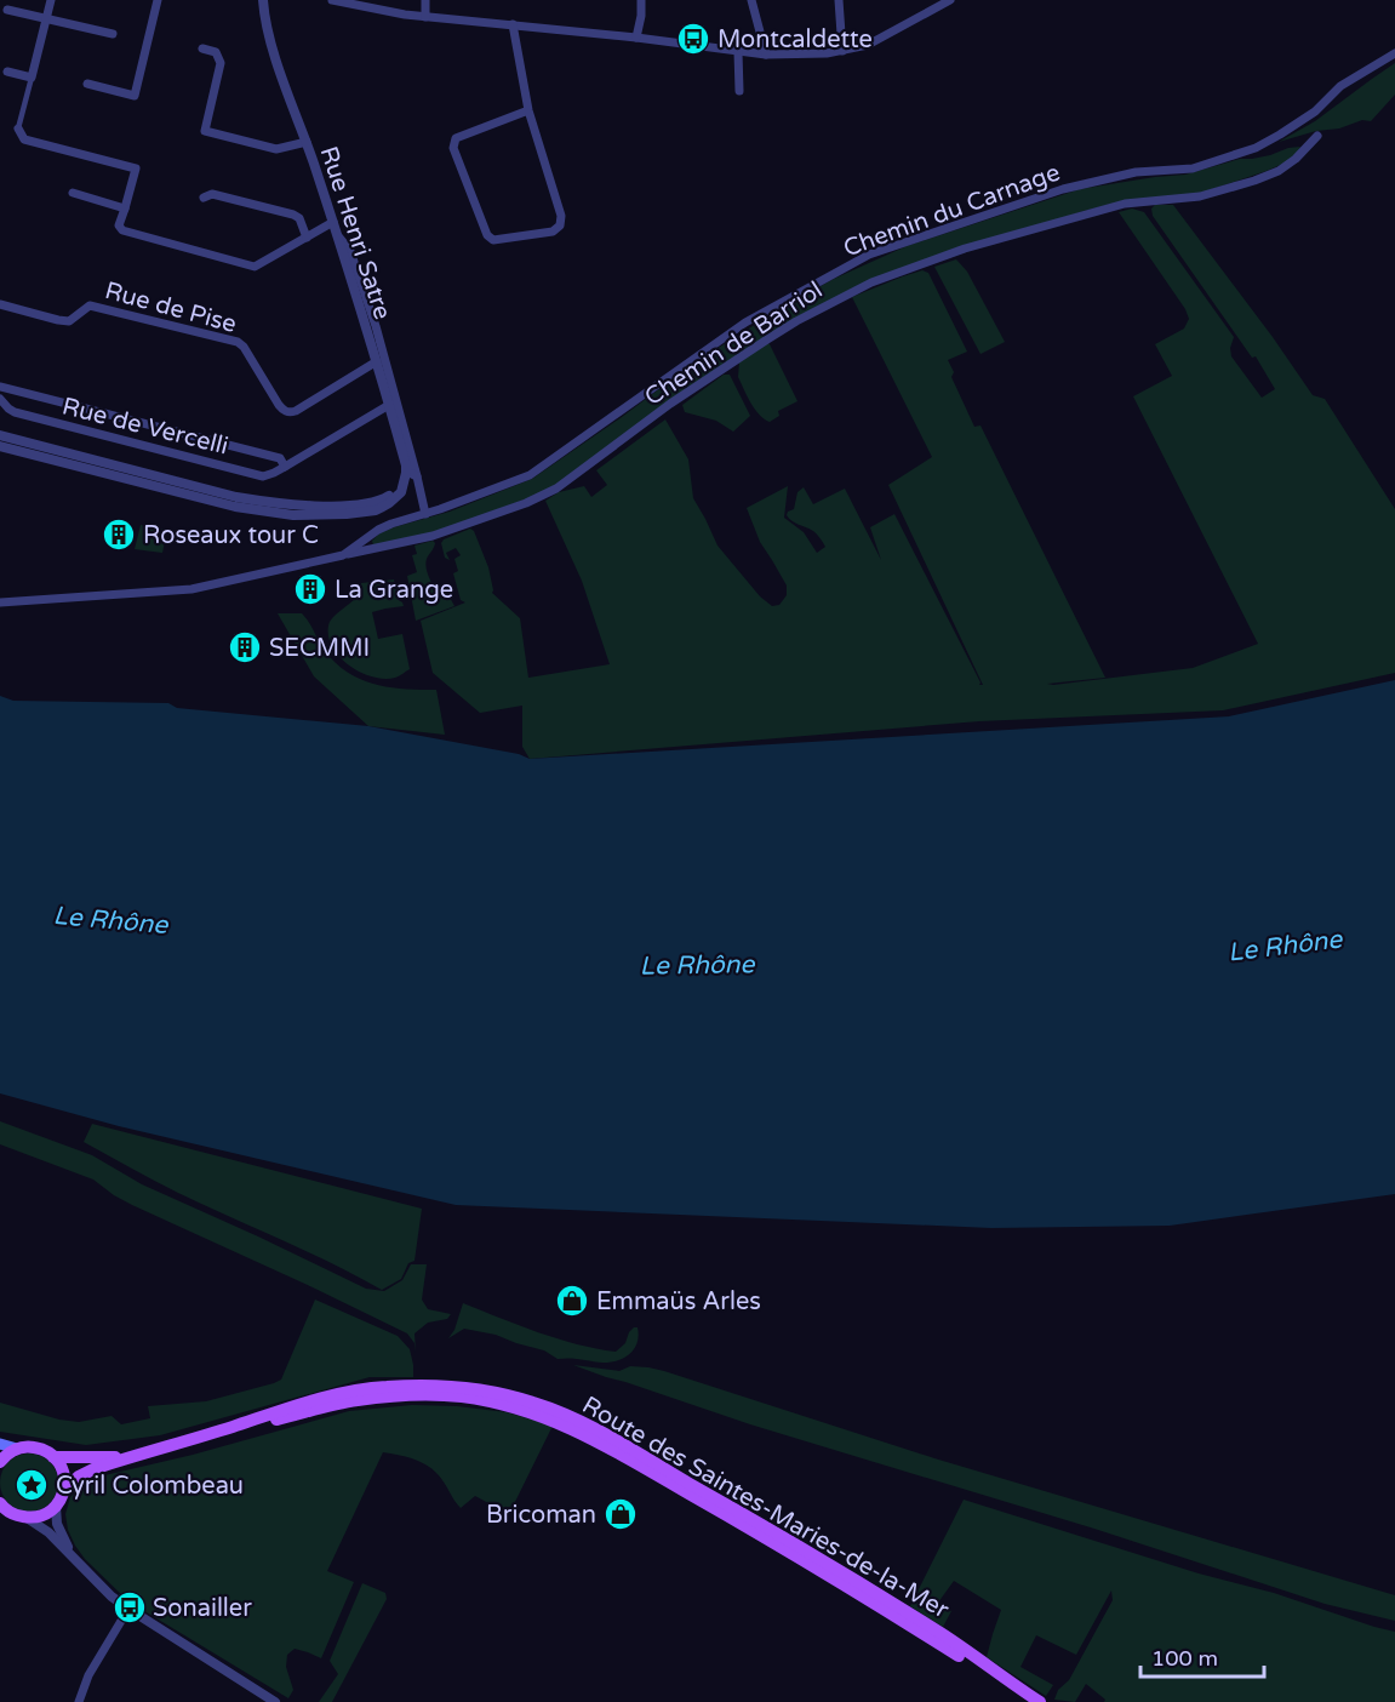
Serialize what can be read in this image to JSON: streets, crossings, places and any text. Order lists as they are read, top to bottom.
{
  "streets": {
    "main road": ["Route des Saintes-Maries-de-la-Mer"],
    "street": [
      "Chemin du Carnage",
      "Rue Henri Satre",
      "Rue de Pise",
      "Chemin de Barriol",
      "Rue de Vercelli"
    ]
  },
  "crossings": [
    ["Chemin du Carnage", "Chemin de Barriol"],
    ["Rue Henri Satre", "Rue de Pise"],
    ["Rue Henri Satre", "Rue de Vercelli"]
  ],
  "water": ["Le Rhône"],
  "places": {
    "bus stop": ["Montcaldette", "Sonailler"],
    "building": ["Roseaux tour C", "La Grange", "SECMMI"],
    "shop": ["Emmaüs Arles", "Bricoman"],
    "place": ["Cyril Colombeau"]
  },
  "scale_bar": "100 m"
}
